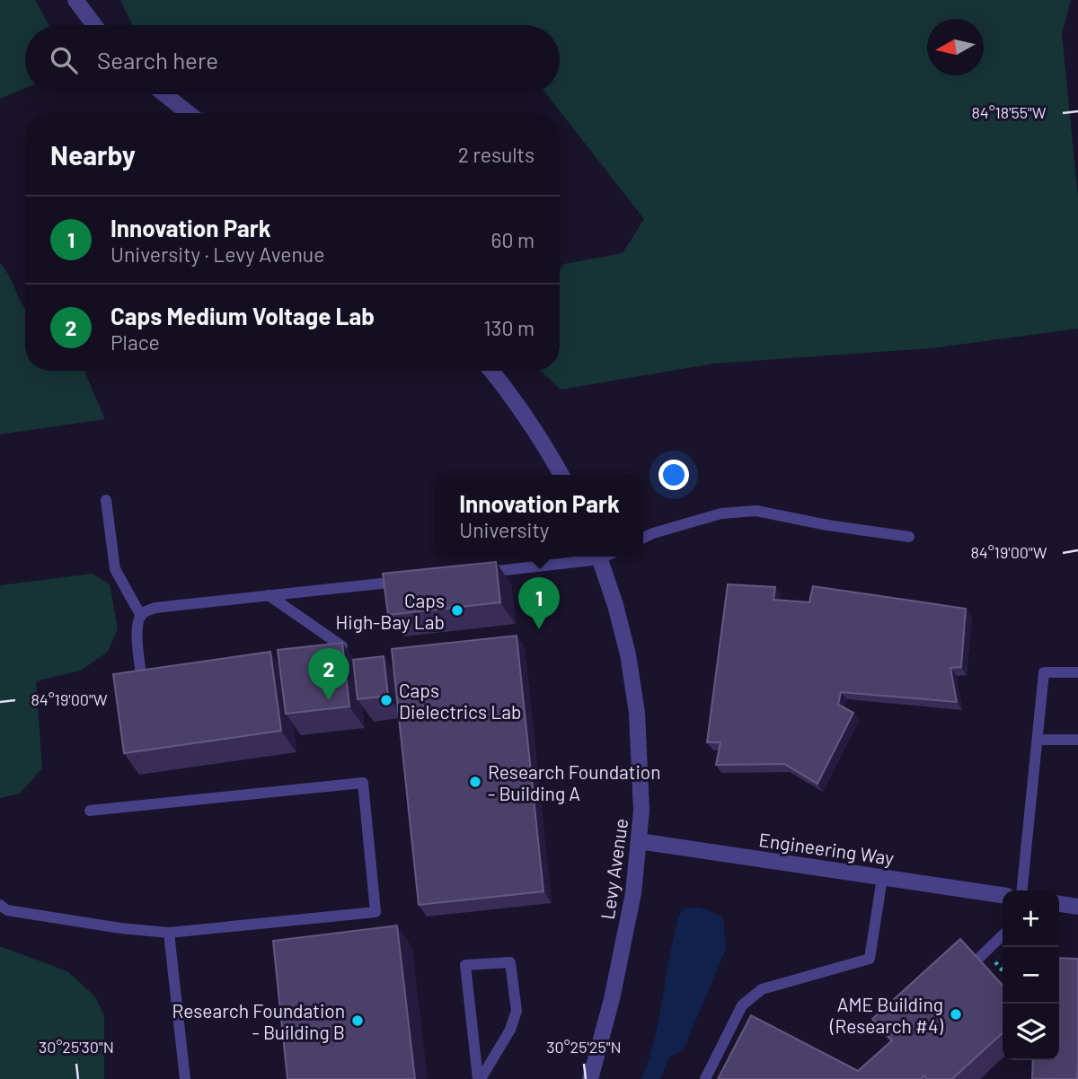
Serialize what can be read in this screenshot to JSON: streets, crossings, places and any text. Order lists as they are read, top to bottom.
{
  "streets": {
    "street": ["Engineering Way", "Levy Avenue"]
  },
  "crossings": [
    ["Engineering Way", "Levy Avenue"]
  ],
  "places": [
    "Caps High-Bay Lab",
    "Caps Dielectrics Lab",
    "Research Foundation - Building A",
    "AME Building (Research #4)",
    "Research Foundation - Building B"
  ],
  "north": "left",
  "page": {
    "search": "Search here",
    "heading": ["Nearby", "2 results"],
    "list": [
      {
        "mark": "1",
        "name": "Innovation Park",
        "note": "University · Levy Avenue",
        "value": "60 m"
      },
      {
        "mark": "2",
        "name": "Caps Medium Voltage Lab",
        "note": "Place",
        "value": "130 m"
      }
    ],
    "popup": ["Innovation Park", "University"],
    "pins": ["1", "2"],
    "map_buttons": ["+", "−"]
  },
  "coordinates": [
    "84°18'55\"W",
    "84°19'00\"W",
    "30°25'30\"N",
    "30°25'25\"N"
  ]
}
